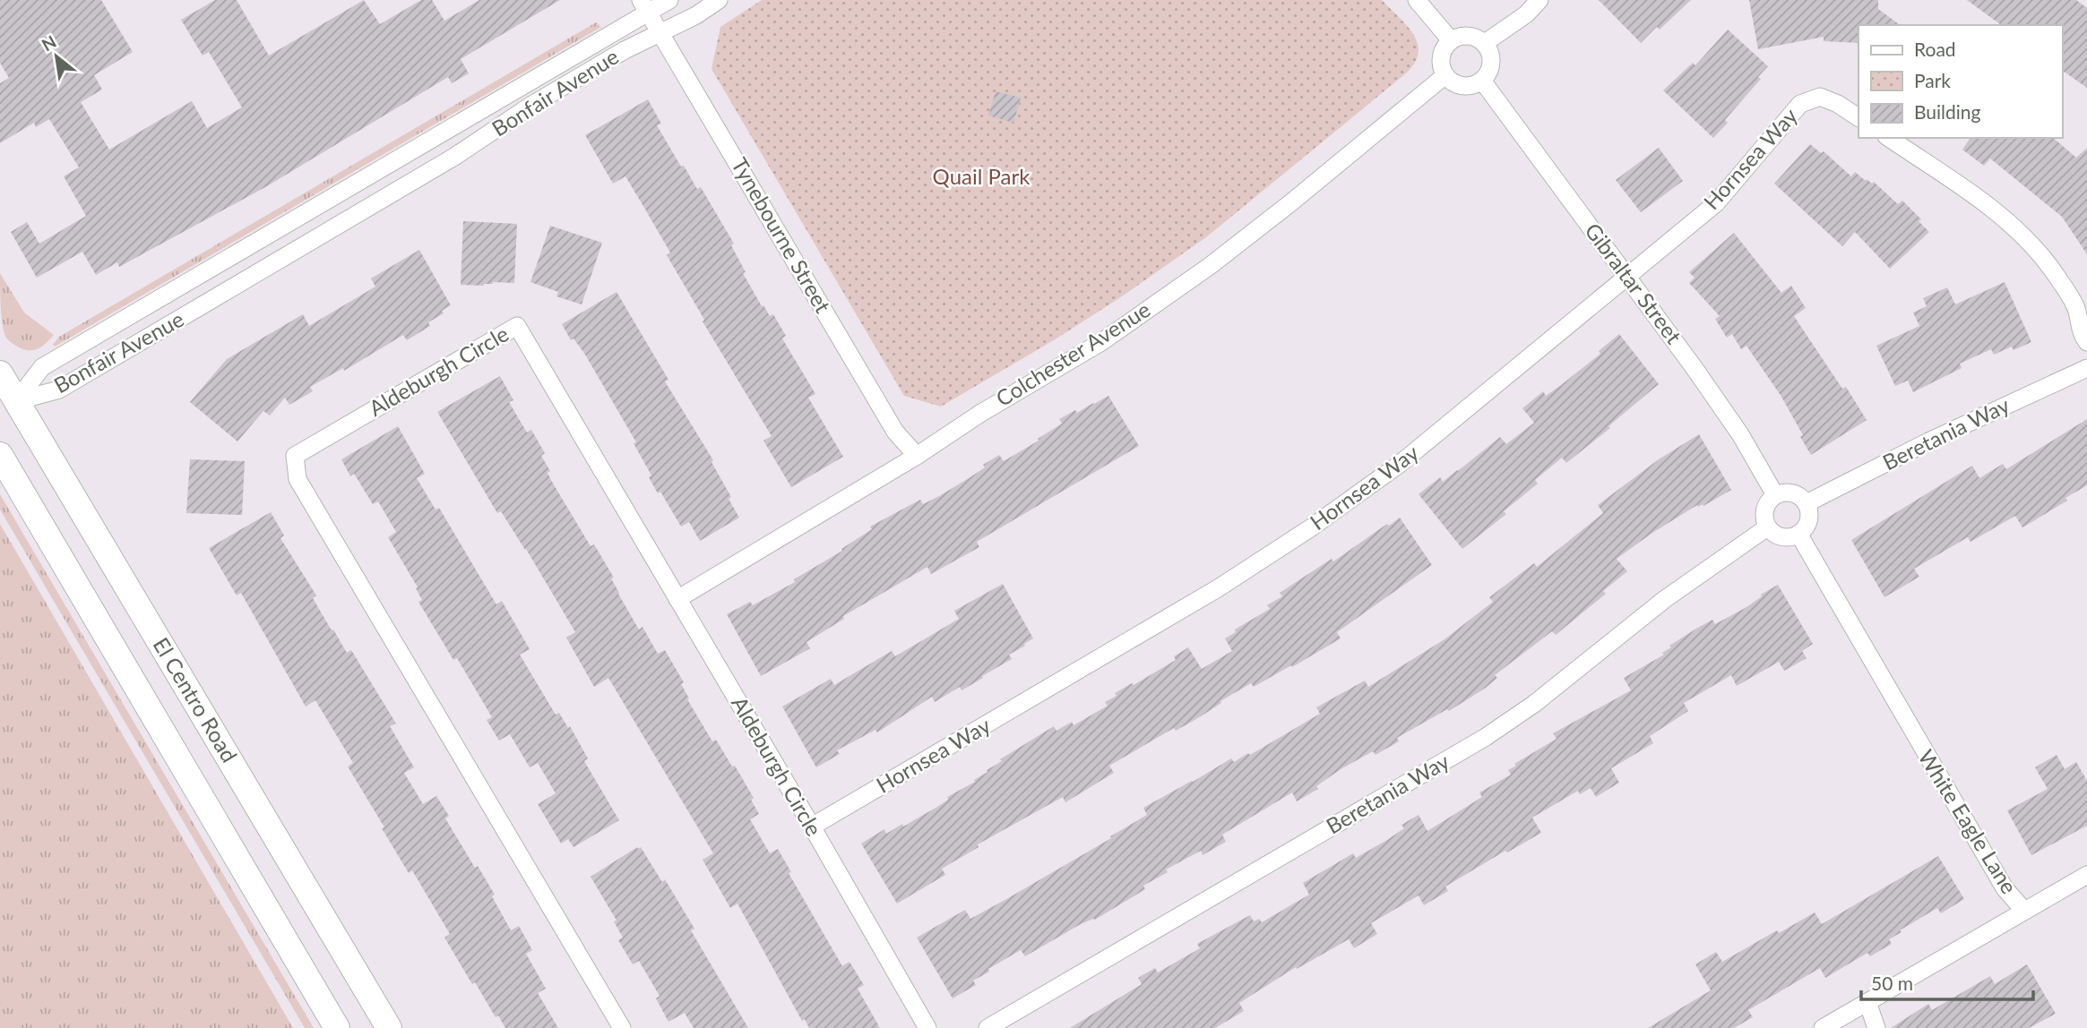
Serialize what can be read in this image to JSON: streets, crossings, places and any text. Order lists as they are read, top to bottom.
{
  "streets": {
    "main road": ["El Centro Road"],
    "street": [
      "Bonfair Avenue",
      "Hornsea Way",
      "Tynebourne Street",
      "Gibraltar Street",
      "Colchester Avenue",
      "Aldeburgh Circle",
      "Beretania Way",
      "White Eagle Lane"
    ]
  },
  "crossings": [
    ["Bonfair Avenue", "Tynebourne Street"],
    ["Bonfair Avenue", "El Centro Road"],
    ["Hornsea Way", "Gibraltar Street"],
    ["Hornsea Way", "Aldeburgh Circle"],
    ["Tynebourne Street", "Colchester Avenue"],
    ["Gibraltar Street", "Colchester Avenue"],
    ["Gibraltar Street", "Beretania Way"],
    ["Gibraltar Street", "White Eagle Lane"],
    ["Colchester Avenue", "Aldeburgh Circle"],
    ["Beretania Way", "White Eagle Lane"]
  ],
  "parks": ["Quail Park"],
  "legend": ["Road", "Park", "Building"],
  "scale_bar": "50 m",
  "north": "top left"
}
